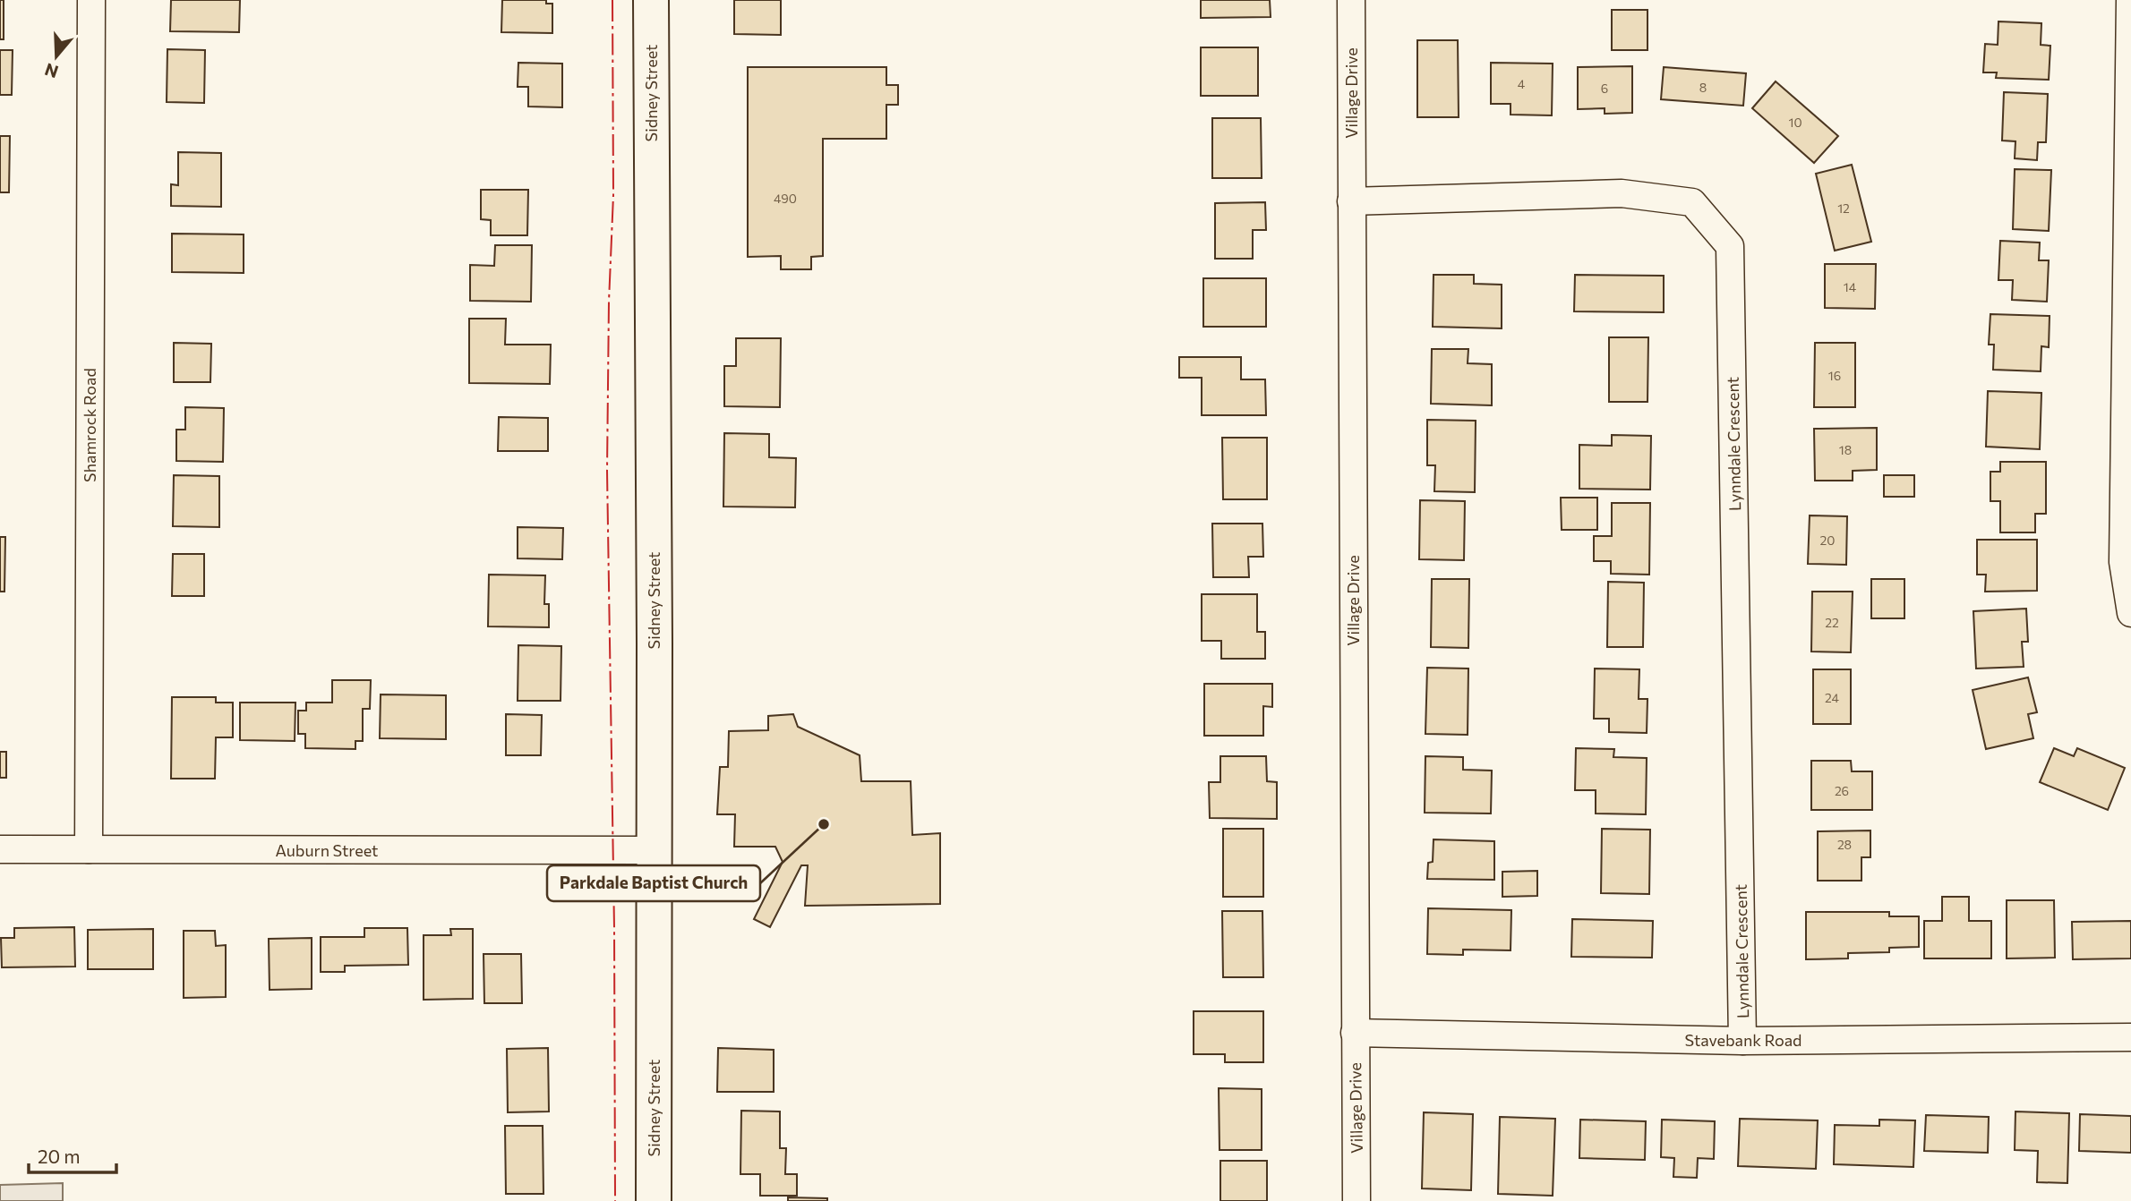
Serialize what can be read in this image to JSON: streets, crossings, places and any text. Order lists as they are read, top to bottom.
{
  "streets": {
    "main road": ["Sidney Street"],
    "street": [
      "Village Drive",
      "Shamrock Road",
      "Lynndale Crescent",
      "Auburn Street",
      "Stavebank Road"
    ]
  },
  "crossings": [
    ["Sidney Street", "Auburn Street"],
    ["Village Drive", "Lynndale Crescent"],
    ["Village Drive", "Stavebank Road"],
    ["Shamrock Road", "Auburn Street"],
    ["Lynndale Crescent", "Stavebank Road"]
  ],
  "places": ["Parkdale Baptist Church"],
  "house_numbers": [
    "4",
    "8",
    "6",
    "10",
    "490",
    "12",
    "14",
    "16",
    "18",
    "20",
    "22",
    "24",
    "26",
    "28"
  ],
  "scale_bar": "20 m",
  "north": "bottom"
}
